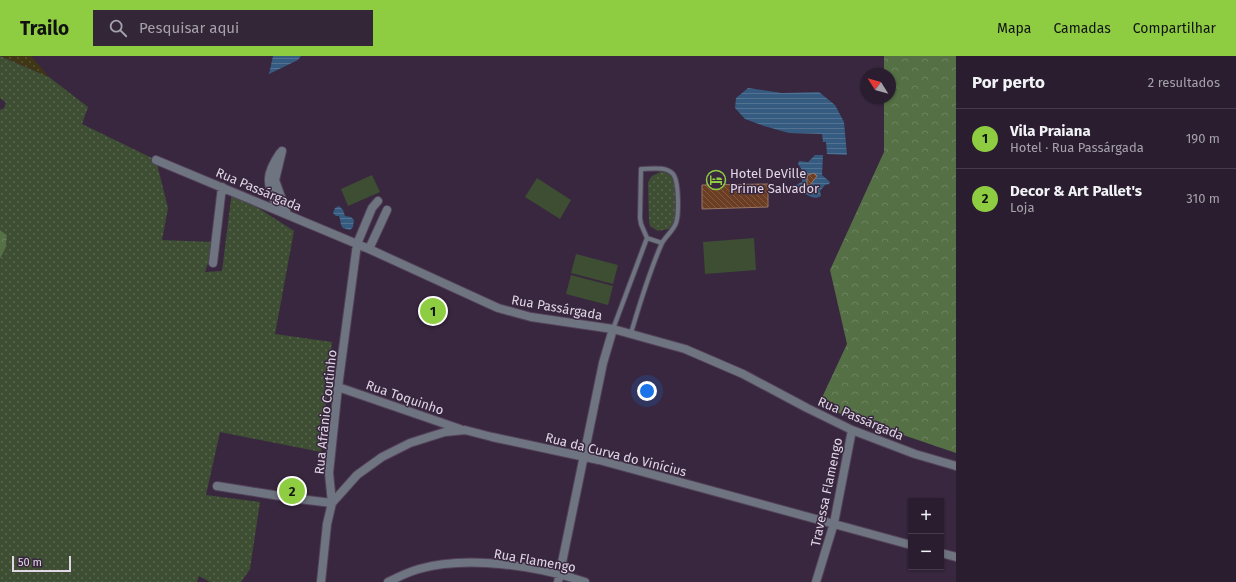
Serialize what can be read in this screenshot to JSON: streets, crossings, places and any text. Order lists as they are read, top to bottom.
{
  "streets": {
    "street": [
      "Rua Passárgada",
      "Rua Toquinho",
      "Rua Afrânio Coutinho",
      "Rua da Curva do Vinícius",
      "Travessa Flamengo",
      "Rua Flamengo"
    ]
  },
  "crossings": [
    ["Rua Passárgada", "Rua Afrânio Coutinho"],
    ["Rua Passárgada", "Travessa Flamengo"],
    ["Rua Toquinho", "Rua Afrânio Coutinho"],
    ["Rua Toquinho", "Rua da Curva do Vinícius"],
    ["Rua Afrânio Coutinho", "Rua da Curva do Vinícius"],
    ["Rua da Curva do Vinícius", "Travessa Flamengo"]
  ],
  "places": {
    "hotel": ["Hotel DeVille Prime Salvador"]
  },
  "scale_bar": "50 m",
  "north": "top left",
  "page": {
    "header": "Trailo",
    "search": "Pesquisar aqui",
    "nav": ["Mapa", "Camadas", "Compartilhar"],
    "heading": ["Por perto", "2 resultados"],
    "list": [
      {
        "mark": "1",
        "name": "Vila Praiana",
        "note": "Hotel · Rua Passárgada",
        "value": "190 m"
      },
      {
        "mark": "2",
        "name": "Decor & Art Pallet's",
        "note": "Loja",
        "value": "310 m"
      }
    ],
    "pins": ["1", "2"],
    "map_buttons": ["+", "−"],
    "scale": "50 m"
  }
}
